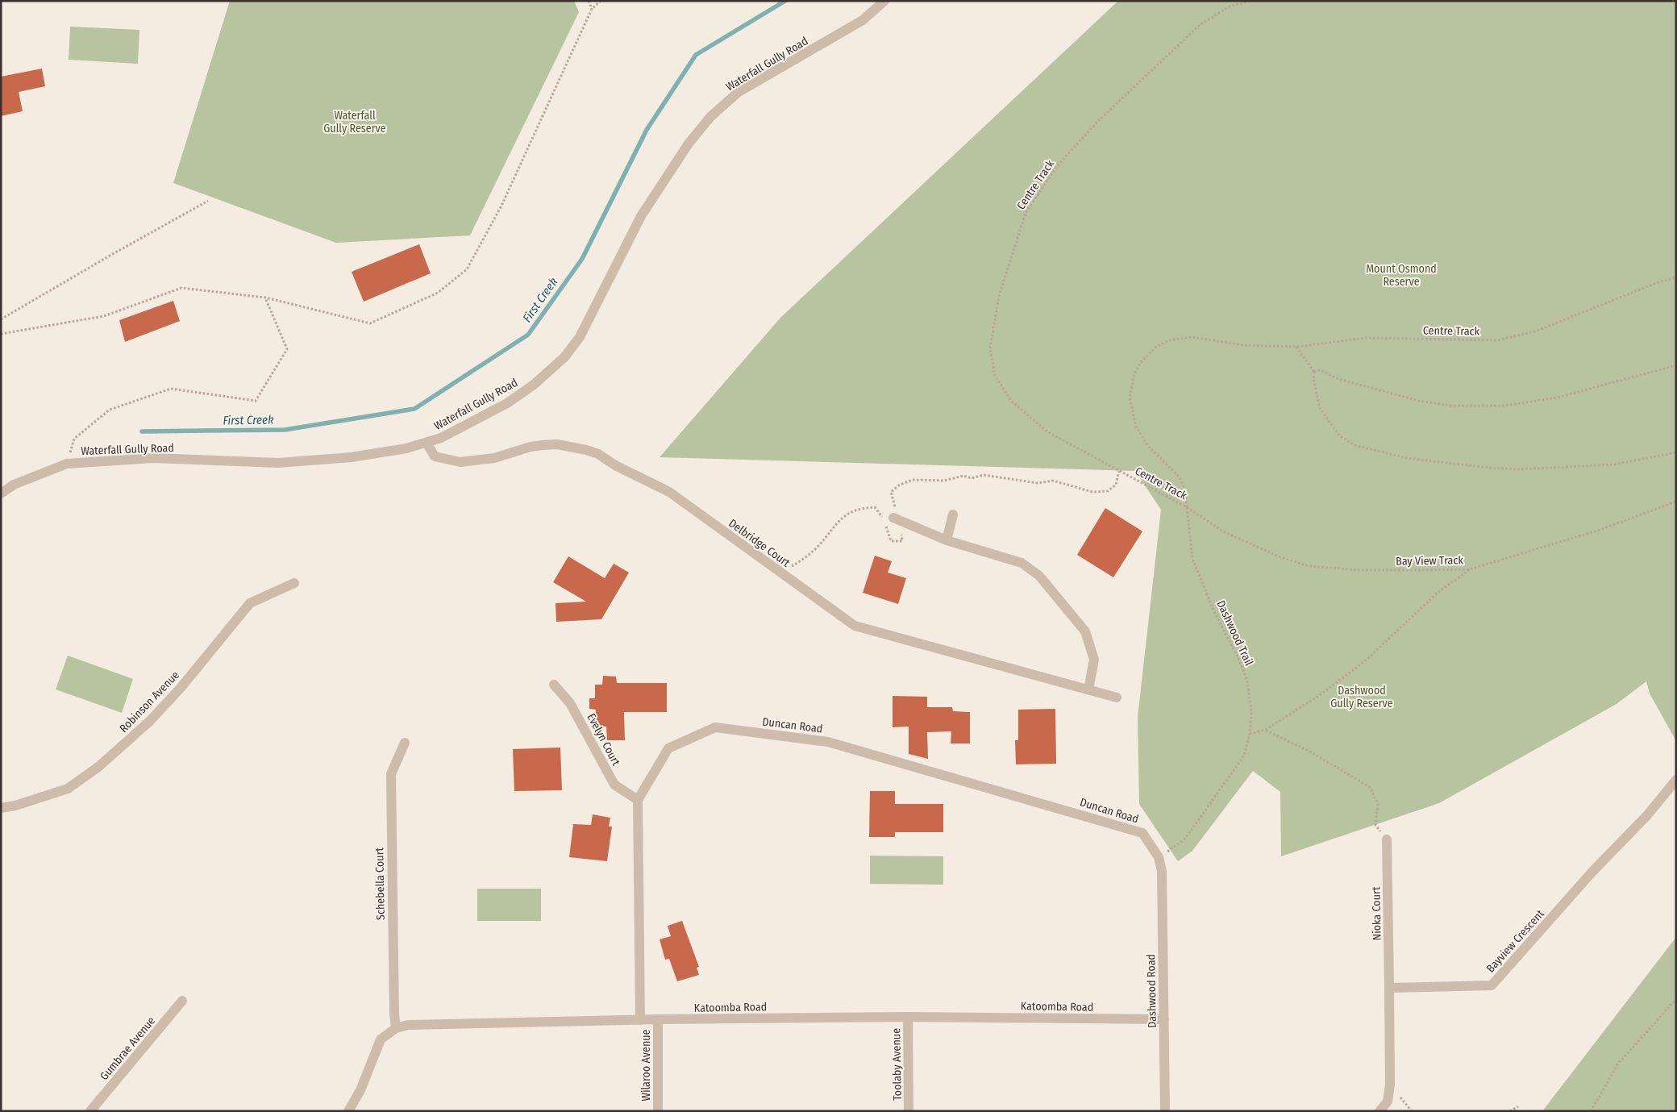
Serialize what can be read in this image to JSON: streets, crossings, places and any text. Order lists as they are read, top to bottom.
{
  "streets": {
    "street": [
      "Waterfall Gully Road",
      "Delbridge Court",
      "Robinson Avenue",
      "Duncan Road",
      "Evelyn Court",
      "Schebella Court",
      "Nioka Court",
      "Bayview Crescent",
      "Dashwood Road",
      "Katoomba Road",
      "Gumbrae Avenue",
      "Toolaby Avenue",
      "Wilaroo Avenue"
    ],
    "path": ["Centre Track", "Bay View Track", "Dashwood Trail"]
  },
  "crossings": [
    ["Waterfall Gully Road", "Delbridge Court"],
    ["Centre Track", "Bay View Track"],
    ["Centre Track", "Dashwood Trail"],
    ["Bay View Track", "Dashwood Trail"],
    ["Dashwood Trail", "Duncan Road"],
    ["Duncan Road", "Evelyn Court"],
    ["Duncan Road", "Dashwood Road"],
    ["Schebella Court", "Katoomba Road"],
    ["Nioka Court", "Bayview Crescent"],
    ["Dashwood Road", "Katoomba Road"],
    ["Katoomba Road", "Toolaby Avenue"],
    ["Katoomba Road", "Wilaroo Avenue"]
  ],
  "water": ["First Creek"],
  "parks": ["Waterfall Gully Reserve", "Mount Osmond Reserve", "Dashwood Gully Reserve"]
}
